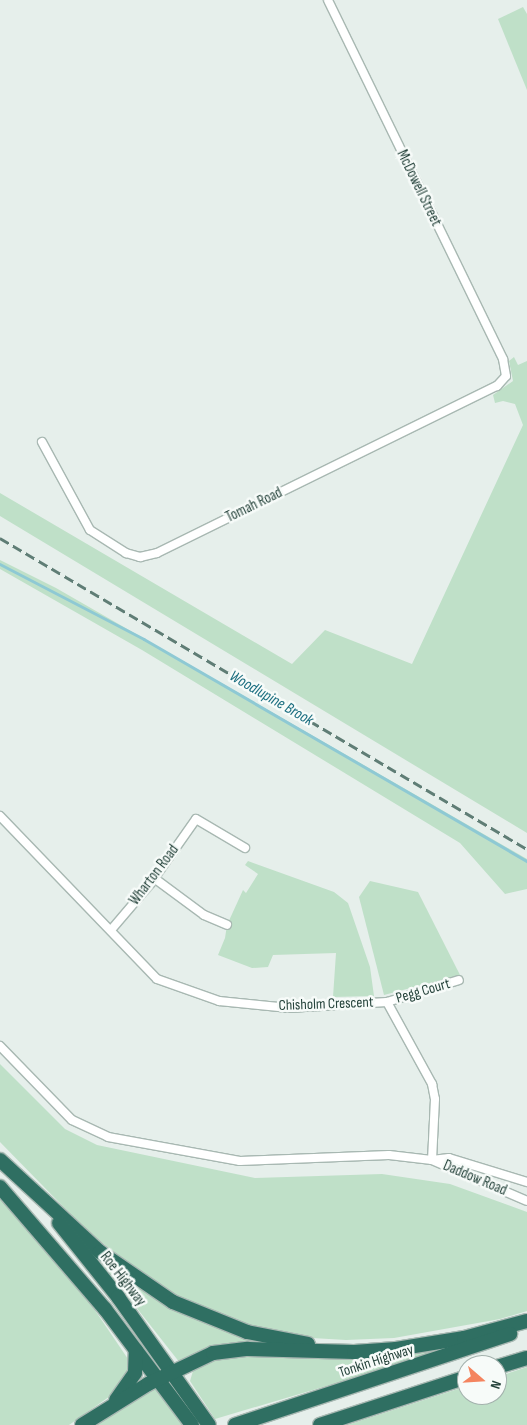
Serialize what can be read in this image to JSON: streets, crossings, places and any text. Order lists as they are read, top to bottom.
{
  "streets": {
    "highway": ["Roe Highway", "Tonkin Highway"],
    "street": [
      "McDowell Street",
      "Tomah Road",
      "Wharton Road",
      "Pegg Court",
      "Chisholm Crescent",
      "Daddow Road"
    ]
  },
  "crossings": [
    ["McDowell Street", "Tomah Road"],
    ["Wharton Road", "Chisholm Crescent"],
    ["Pegg Court", "Chisholm Crescent"],
    ["Chisholm Crescent", "Daddow Road"]
  ],
  "water": ["Woodlupine Brook"],
  "north": "right"
}
